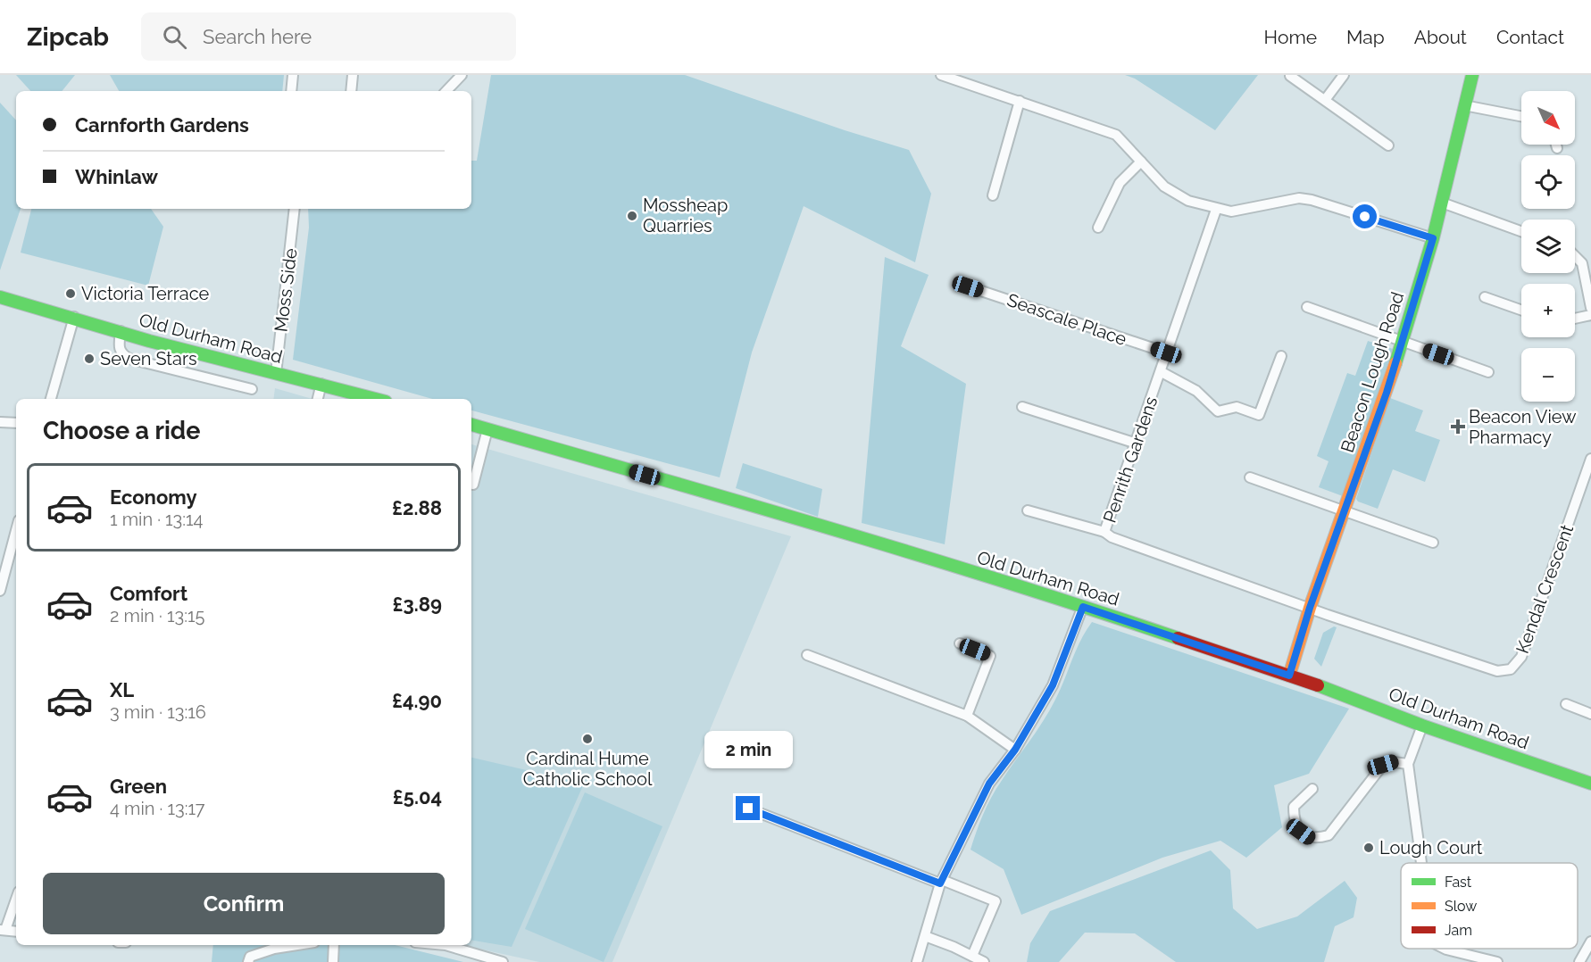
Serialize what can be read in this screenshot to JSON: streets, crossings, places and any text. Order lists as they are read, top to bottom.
{
  "streets": {
    "main road": ["Old Durham Road", "Beacon Lough Road"],
    "street": [
      "Moss Side",
      "Seascale Place",
      "Penrith Gardens",
      "Kendal Crescent"
    ]
  },
  "crossings": [
    ["Moss Side", "Old Durham Road"],
    ["Seascale Place", "Penrith Gardens"],
    ["Old Durham Road", "Beacon Lough Road"],
    ["Beacon Lough Road", "Penrith Gardens"],
    ["Beacon Lough Road", "Kendal Crescent"],
    ["Penrith Gardens", "Kendal Crescent"]
  ],
  "places": {
    "other": [
      "Mossheap Quarries",
      "Victoria Terrace",
      "Seven Stars",
      "Cardinal Hume Catholic School",
      "Lough Court"
    ],
    "health": ["Beacon View Pharmacy"]
  },
  "legend": ["Fast", "Slow", "Jam"],
  "north": "bottom right",
  "page": {
    "header": "Zipcab",
    "search": "Search here",
    "nav": [
      "Home",
      "Map",
      "About",
      "Contact"
    ],
    "map_buttons": ["+", "−"],
    "banner": ["Carnforth Gardens", "Whinlaw"],
    "heading": "Choose a ride",
    "list": [
      {
        "name": "Economy",
        "note": "1 min · 13:14",
        "value": "£2.88"
      },
      {
        "name": "Comfort",
        "note": "2 min · 13:15",
        "value": "£3.89"
      },
      {
        "name": "XL",
        "note": "3 min · 13:16",
        "value": "£4.90"
      },
      {
        "name": "Green",
        "note": "4 min · 13:17",
        "value": "£5.04"
      }
    ],
    "bubble": "2 min",
    "buttons": "Confirm"
  }
}
